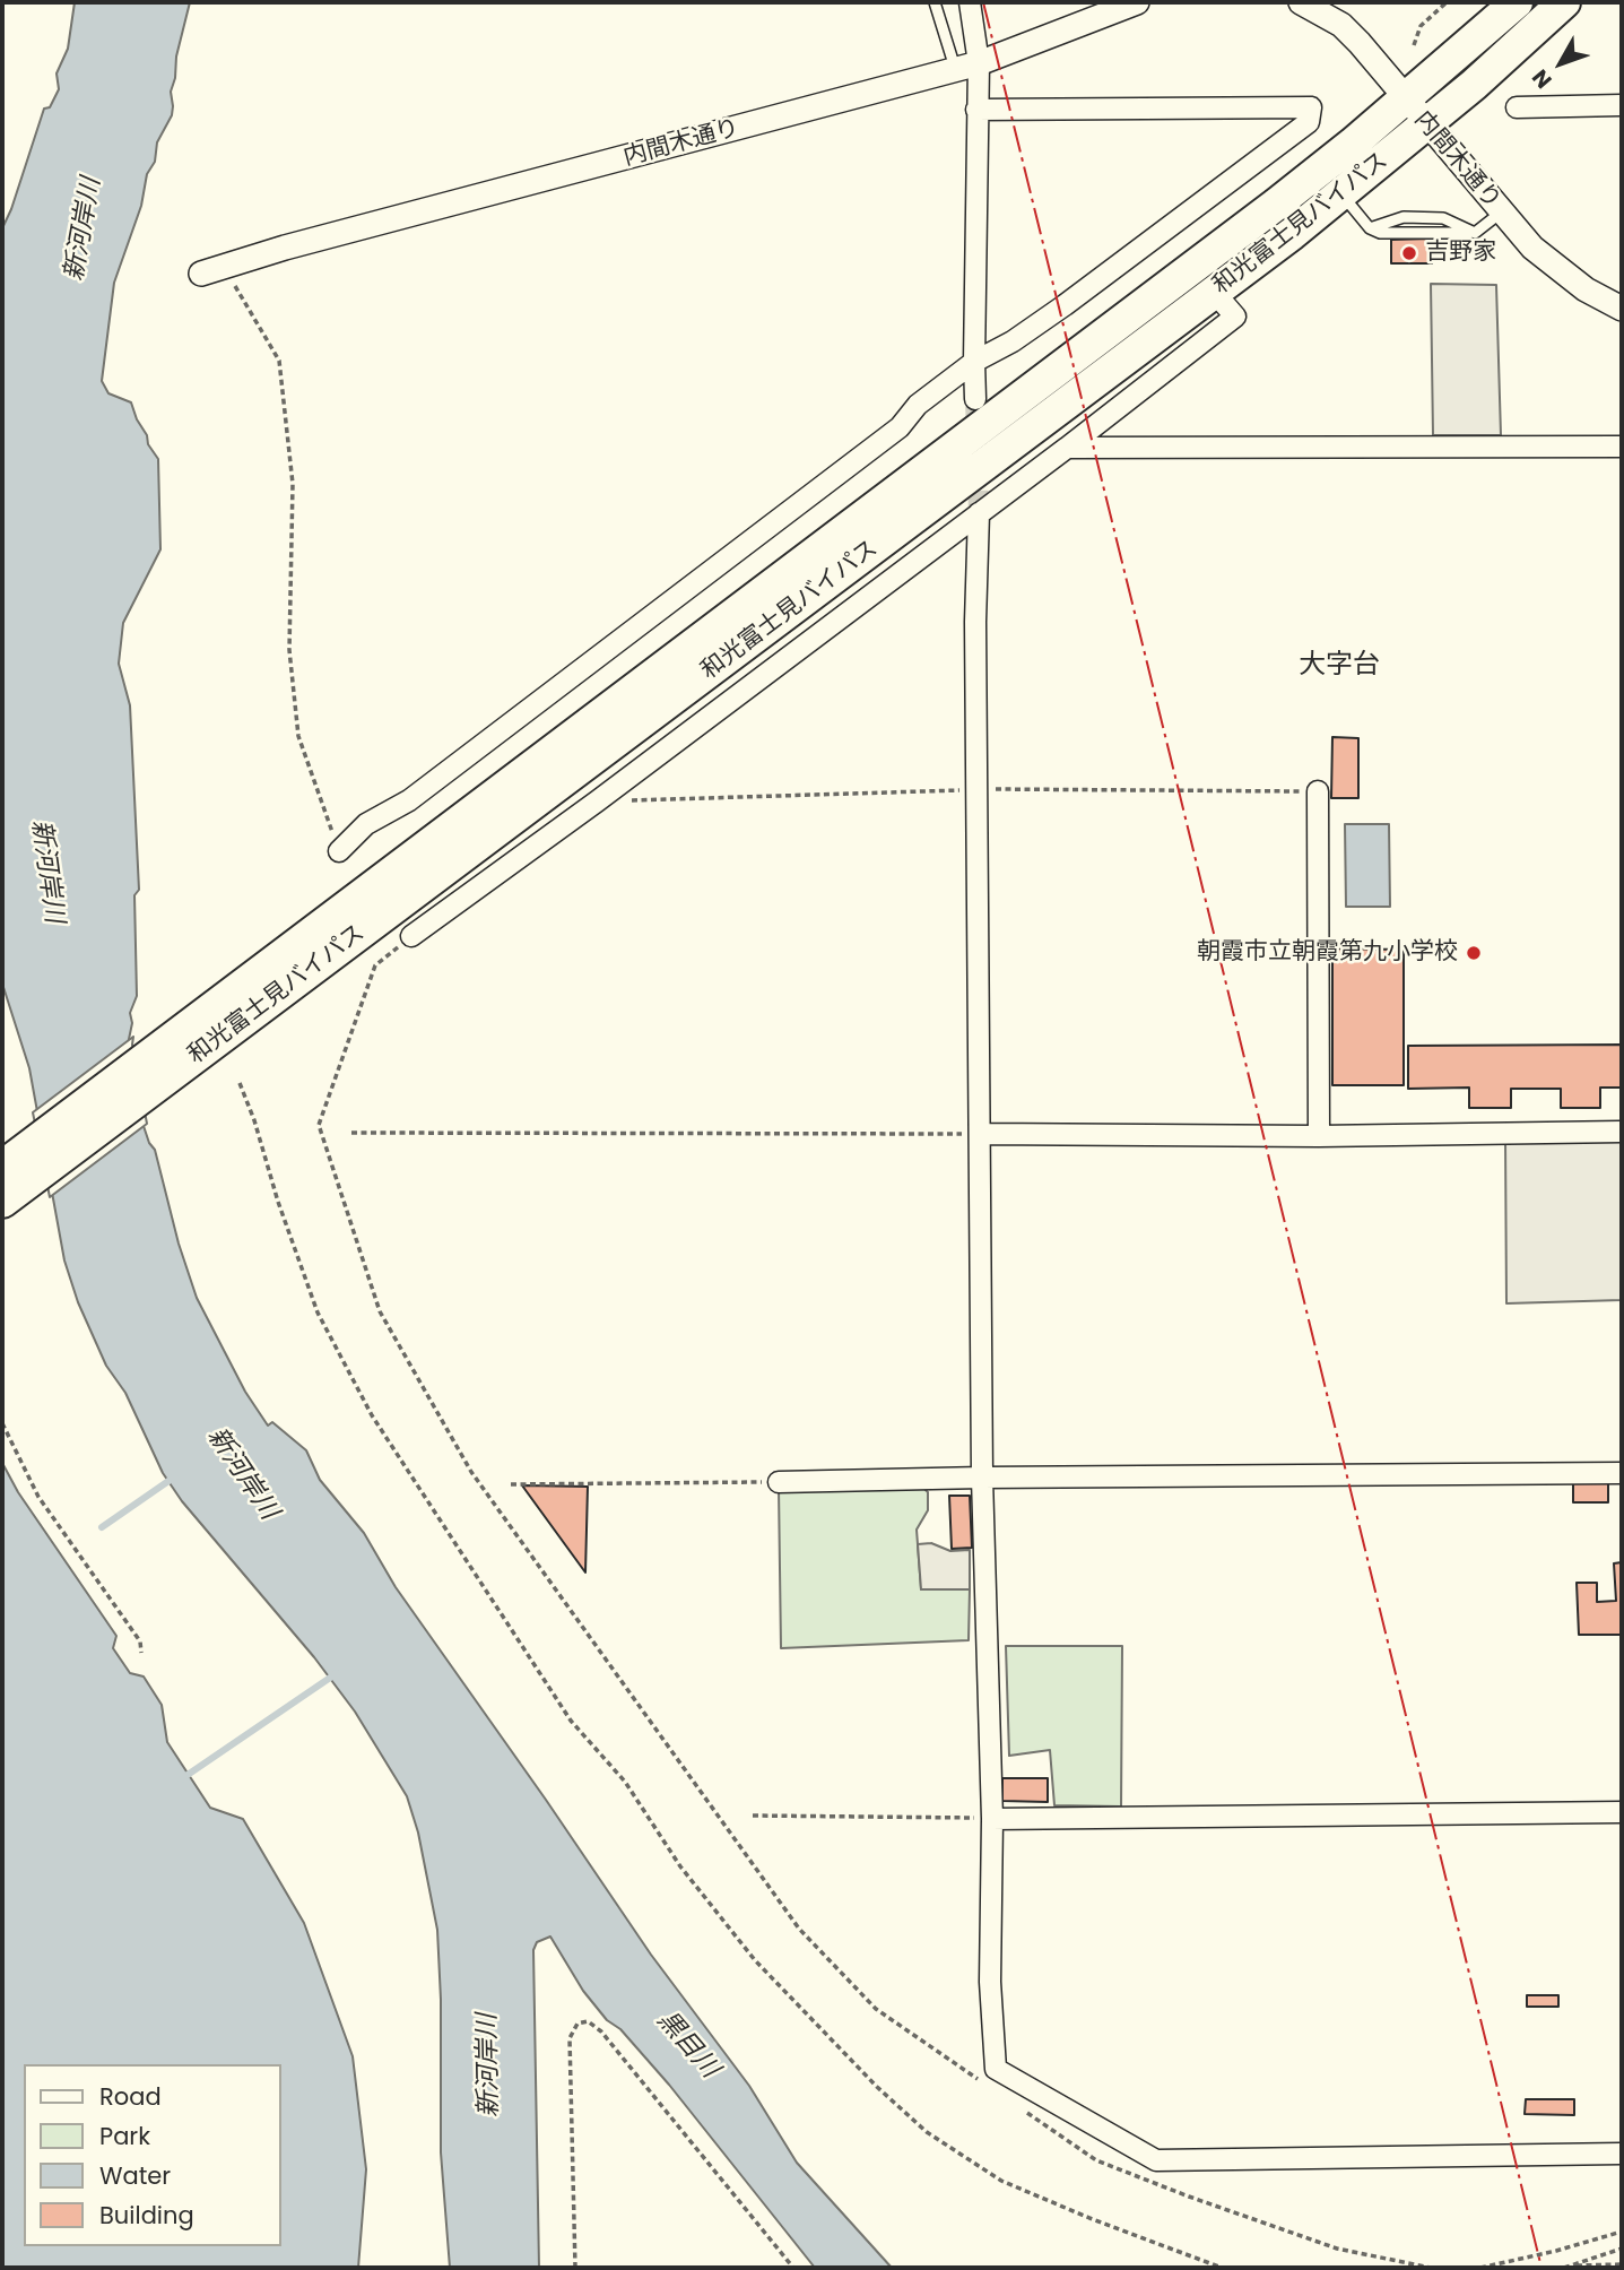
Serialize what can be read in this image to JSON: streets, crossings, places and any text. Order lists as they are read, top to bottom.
{
  "streets": {
    "highway": ["和光富士見バイパス"],
    "street": ["内間木通り"]
  },
  "crossings": [
    ["内間木通り", "和光富士見バイパス"]
  ],
  "districts": ["大字台"],
  "water": ["新河岸川", "黒目川"],
  "places": ["吉野家", "朝霞市立朝霞第九小学校"],
  "legend": [
    "Road",
    "Park",
    "Water",
    "Building"
  ],
  "north": "bottom left"
}
